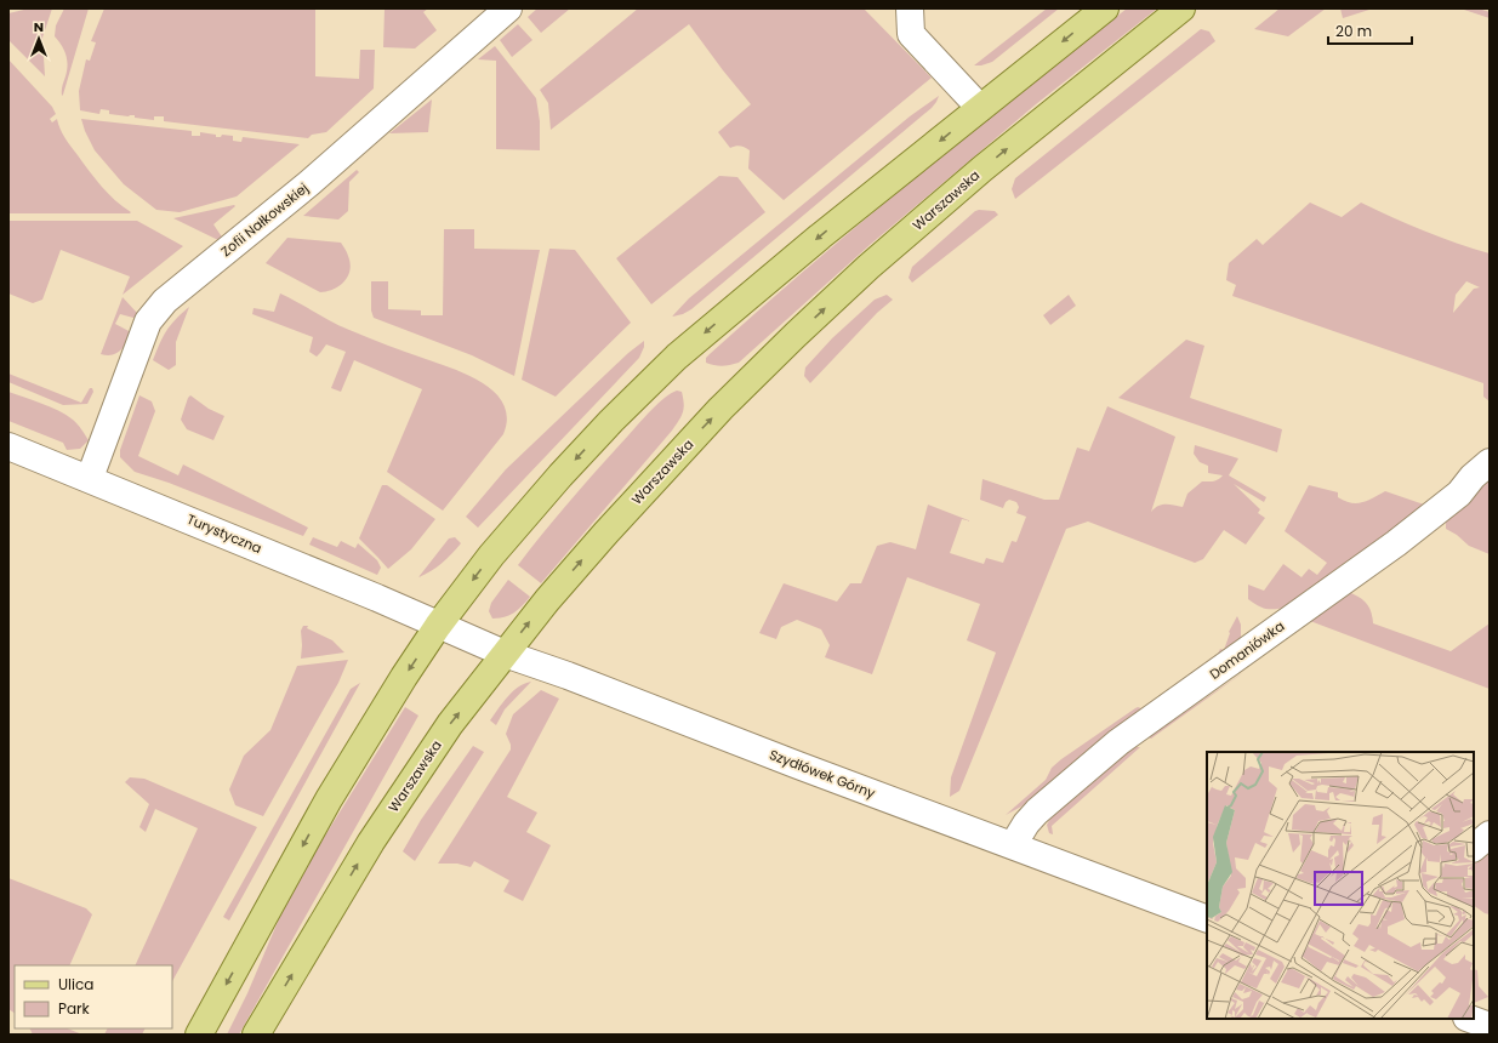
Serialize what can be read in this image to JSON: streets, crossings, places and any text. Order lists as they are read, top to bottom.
{
  "streets": {
    "main road": ["Warszawska"],
    "street": [
      "Zofii Nałkowskiej",
      "Turystyczna",
      "Domaniówka",
      "Szydłówek Górny"
    ]
  },
  "crossings": [
    ["Warszawska", "Szydłówek Górny"],
    ["Zofii Nałkowskiej", "Turystyczna"],
    ["Turystyczna", "Szydłówek Górny"],
    ["Domaniówka", "Szydłówek Górny"]
  ],
  "legend": ["Ulica", "Park"],
  "scale_bar": "20 m",
  "north": "top"
}
